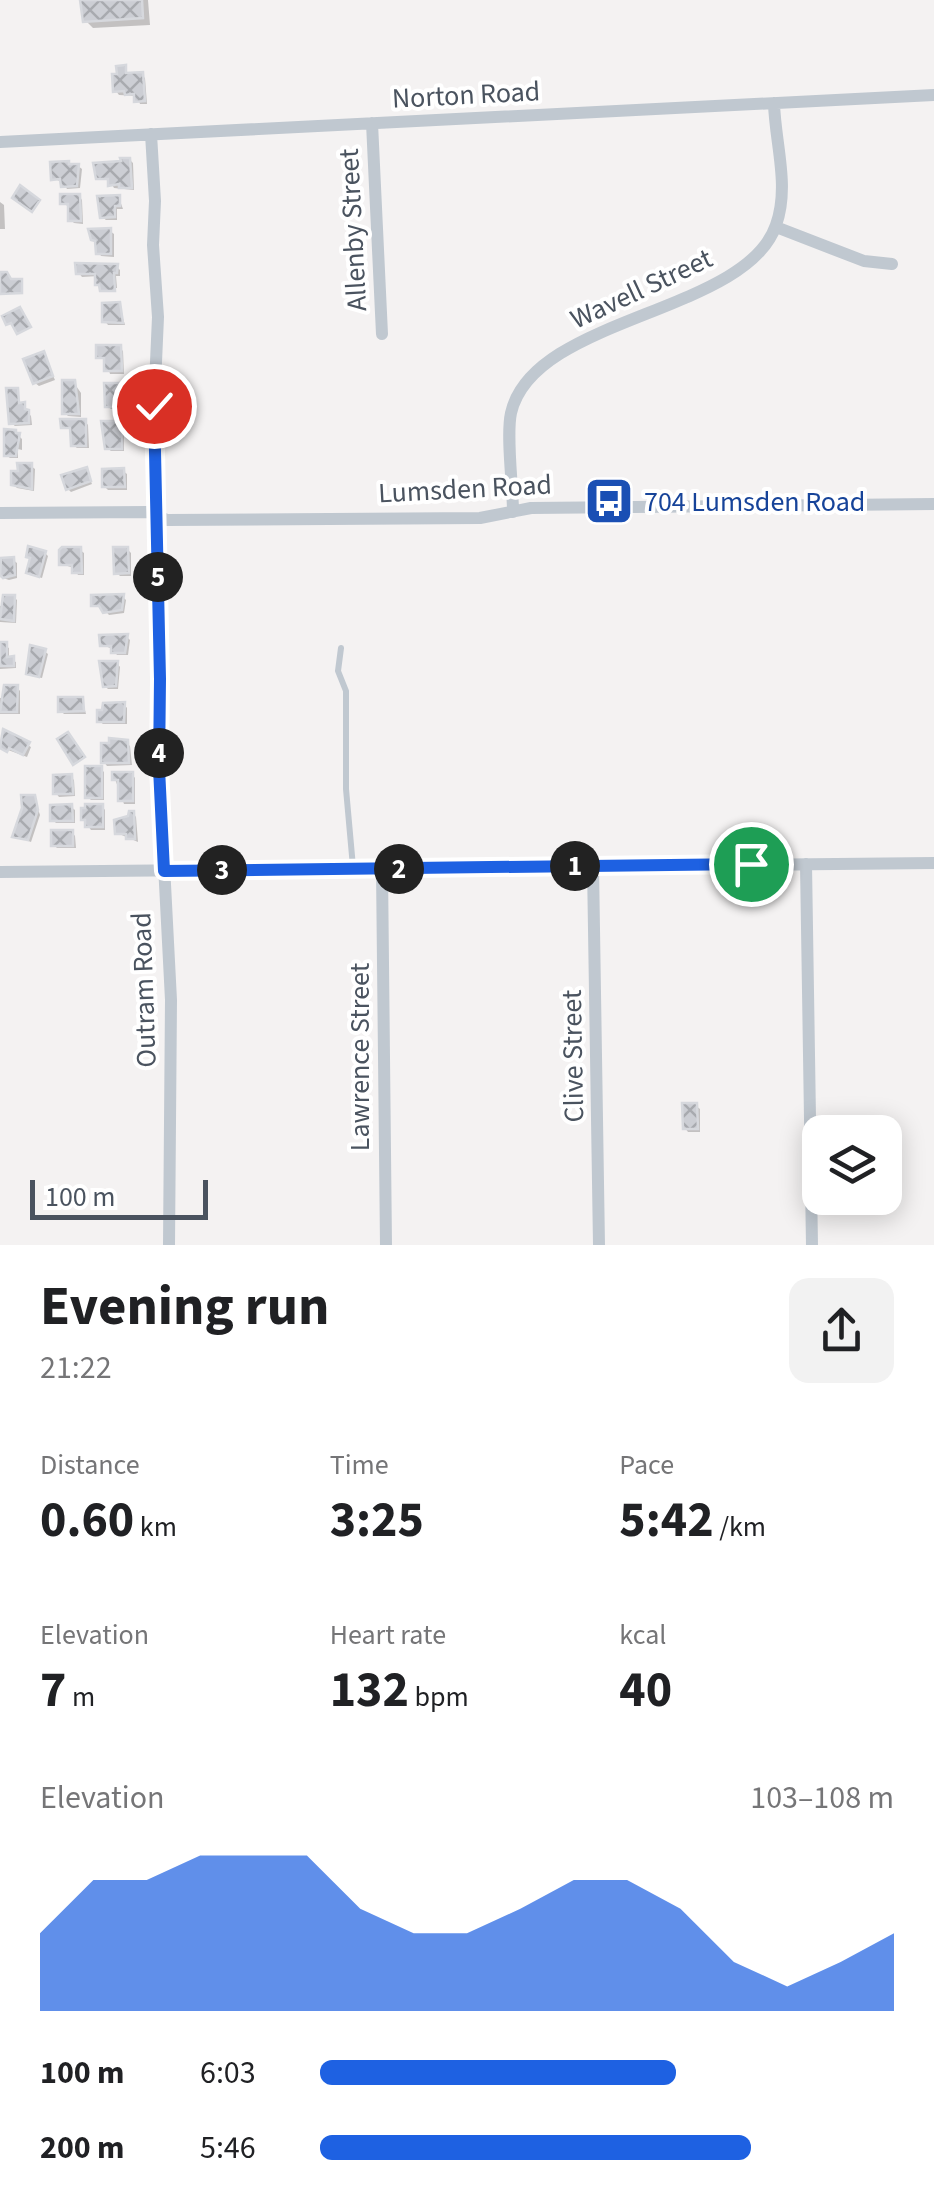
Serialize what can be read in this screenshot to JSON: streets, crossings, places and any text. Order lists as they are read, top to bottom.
{
  "streets": {
    "street": [
      "Norton Road",
      "Allenby Street",
      "Wavell Street",
      "Lumsden Road",
      "Outram Road",
      "Clive Street",
      "Lawrence Street"
    ]
  },
  "crossings": [
    ["Norton Road", "Allenby Street"],
    ["Norton Road", "Outram Road"],
    ["Wavell Street", "Lumsden Road"],
    ["Lumsden Road", "Outram Road"]
  ],
  "places": {
    "bus stop": ["704 Lumsden Road"]
  },
  "scale_bar": "100 m",
  "page": {
    "pins": [
      "5",
      "4",
      "1",
      "2",
      "3"
    ],
    "scale": "100 m",
    "heading": ["Evening run", "21:22"],
    "stats": [
      ["Distance", "0.60 km"],
      ["Time", "3:25"],
      ["Pace", "5:42 /km"],
      ["Elevation", "7 m"],
      ["Heart rate", "132 bpm"],
      ["kcal", "40"]
    ],
    "chart": ["Elevation", "103–108 m"],
    "list": [
      {
        "name": "100 m",
        "note": "6:03"
      },
      {
        "name": "200 m",
        "note": "5:46"
      }
    ]
  }
}
